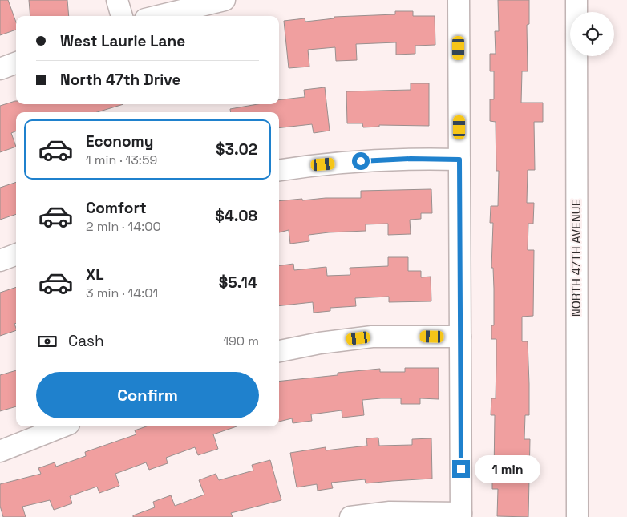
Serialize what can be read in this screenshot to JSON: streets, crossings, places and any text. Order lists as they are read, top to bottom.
{
  "streets": {
    "street": ["NORTH 47TH AVENUE"]
  },
  "page": {
    "banner": ["West Laurie Lane", "North 47th Drive"],
    "list": [
      {
        "name": "Economy",
        "note": "1 min · 13:59",
        "value": "$3.02"
      },
      {
        "name": "Comfort",
        "note": "2 min · 14:00",
        "value": "$4.08"
      },
      {
        "name": "XL",
        "note": "3 min · 14:01",
        "value": "$5.14"
      }
    ],
    "pay": ["Cash", "190 m"],
    "buttons": "Confirm",
    "bubble": "1 min"
  }
}
